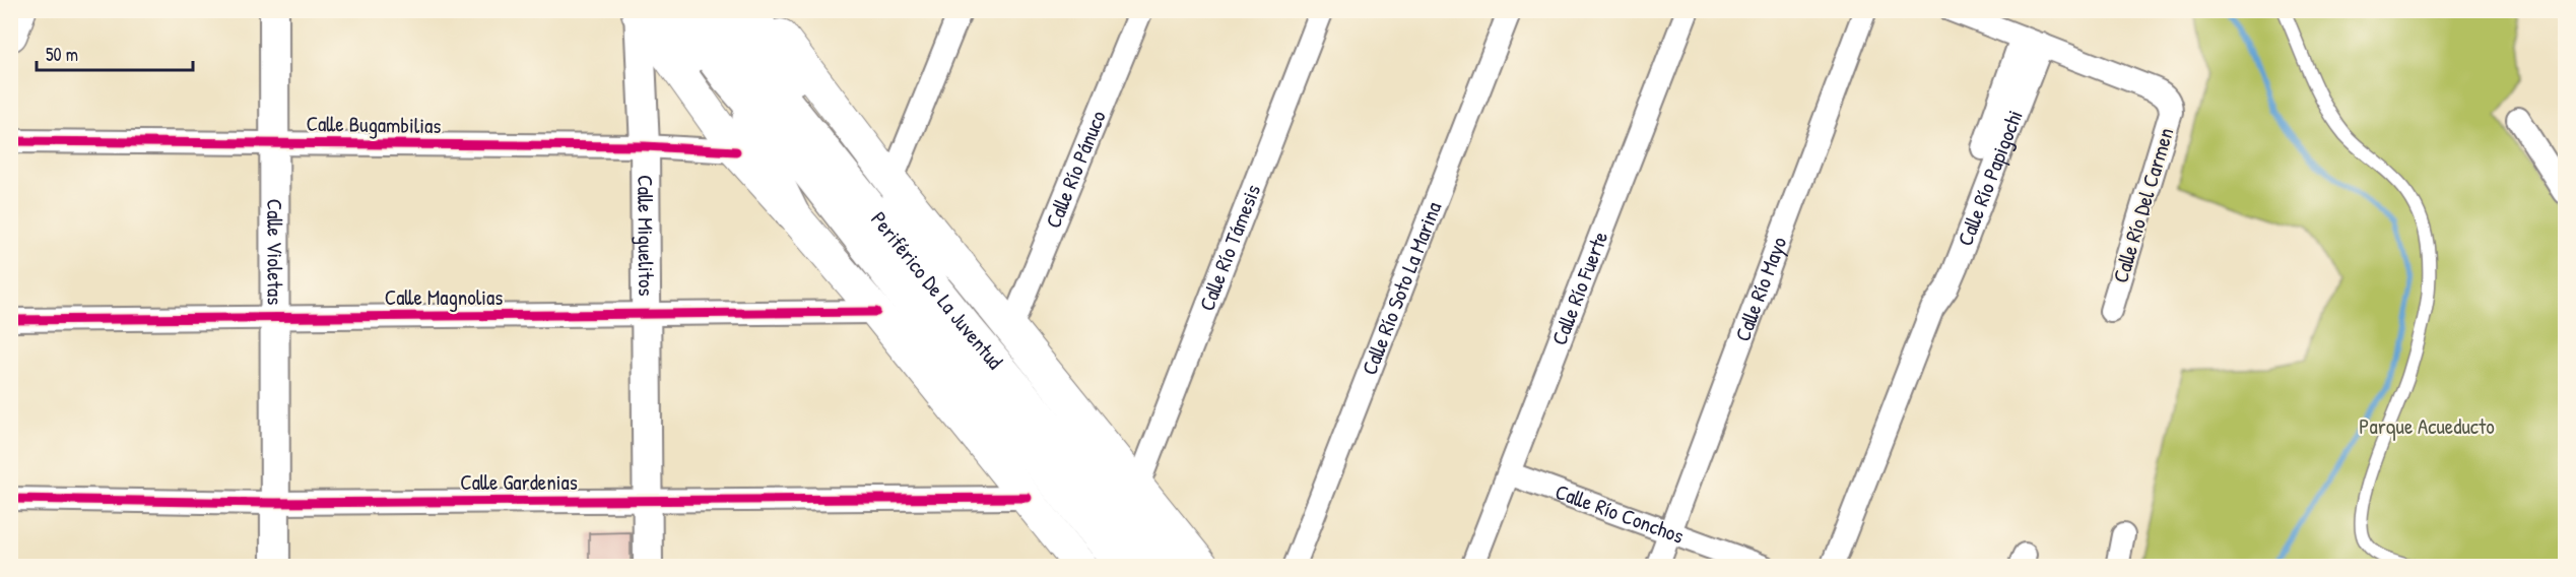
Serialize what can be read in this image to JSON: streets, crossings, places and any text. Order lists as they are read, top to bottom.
{
  "streets": {
    "main road": ["Periférico De La Juventud"],
    "street": [
      "Calle Bugambilias",
      "Calle Río Pánuco",
      "Calle Río Papigochi",
      "Calle Río Del Carmen",
      "Calle Miguelitos",
      "Calle Río Támesis",
      "Calle Violetas",
      "Calle Río Soto La Marina",
      "Calle Río Fuerte",
      "Calle Río Mayo",
      "Calle Magnolias",
      "Calle Gardenias",
      "Calle Río Conchos"
    ]
  },
  "crossings": [
    ["Calle Bugambilias", "Calle Miguelitos"],
    ["Calle Bugambilias", "Calle Violetas"],
    ["Calle Río Pánuco", "Periférico De La Juventud"],
    ["Calle Río Papigochi", "Calle Río Del Carmen"],
    ["Calle Miguelitos", "Calle Magnolias"],
    ["Calle Miguelitos", "Calle Gardenias"],
    ["Calle Río Támesis", "Periférico De La Juventud"],
    ["Calle Violetas", "Calle Magnolias"],
    ["Calle Violetas", "Calle Gardenias"],
    ["Calle Río Fuerte", "Calle Río Conchos"],
    ["Calle Río Mayo", "Calle Río Conchos"]
  ],
  "parks": ["Parque Acueducto"],
  "scale_bar": "50 m"
}
